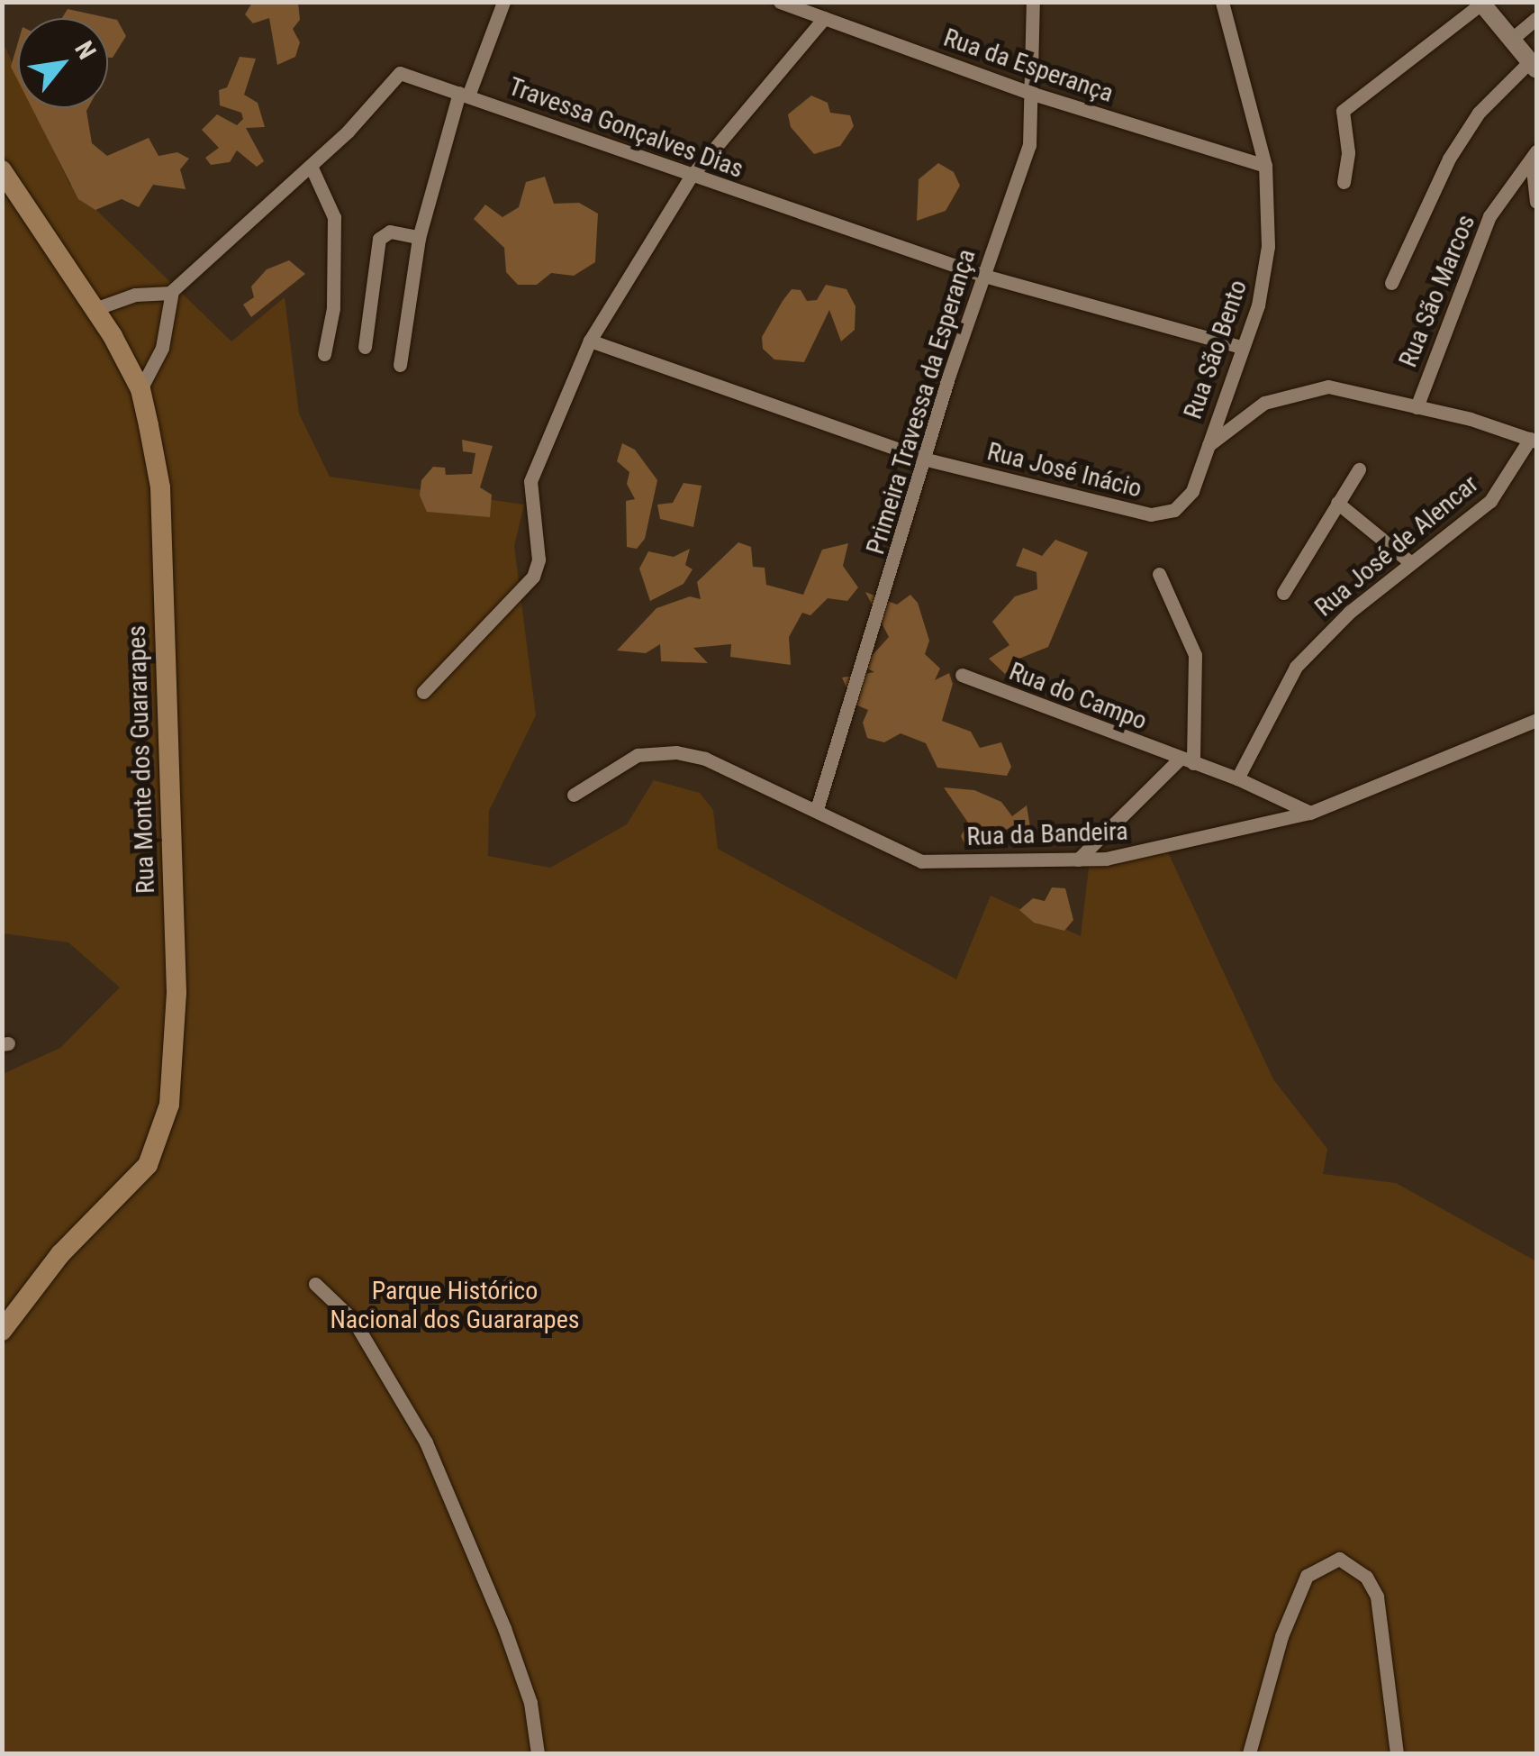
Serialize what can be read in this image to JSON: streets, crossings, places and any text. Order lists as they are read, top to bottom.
{
  "streets": {
    "main road": ["Rua Monte dos Guararapes"],
    "street": [
      "Rua da Esperança",
      "Travessa Gonçalves Dias",
      "Rua São Marcos",
      "Rua São Bento",
      "Primeira Travessa da Esperança",
      "Rua José Inácio",
      "Rua José de Alencar",
      "Rua do Campo",
      "Rua da Bandeira"
    ]
  },
  "crossings": [
    ["Rua da Esperança", "Rua São Bento"],
    ["Rua da Esperança", "Primeira Travessa da Esperança"],
    ["Travessa Gonçalves Dias", "Rua São Bento"],
    ["Travessa Gonçalves Dias", "Primeira Travessa da Esperança"],
    ["Rua São Bento", "Rua José Inácio"],
    ["Primeira Travessa da Esperança", "Rua José Inácio"],
    ["Primeira Travessa da Esperança", "Rua da Bandeira"],
    ["Rua José de Alencar", "Rua do Campo"],
    ["Rua do Campo", "Rua da Bandeira"]
  ],
  "parks": ["Parque Histórico Nacional dos Guararapes"],
  "north": "top right"
}
